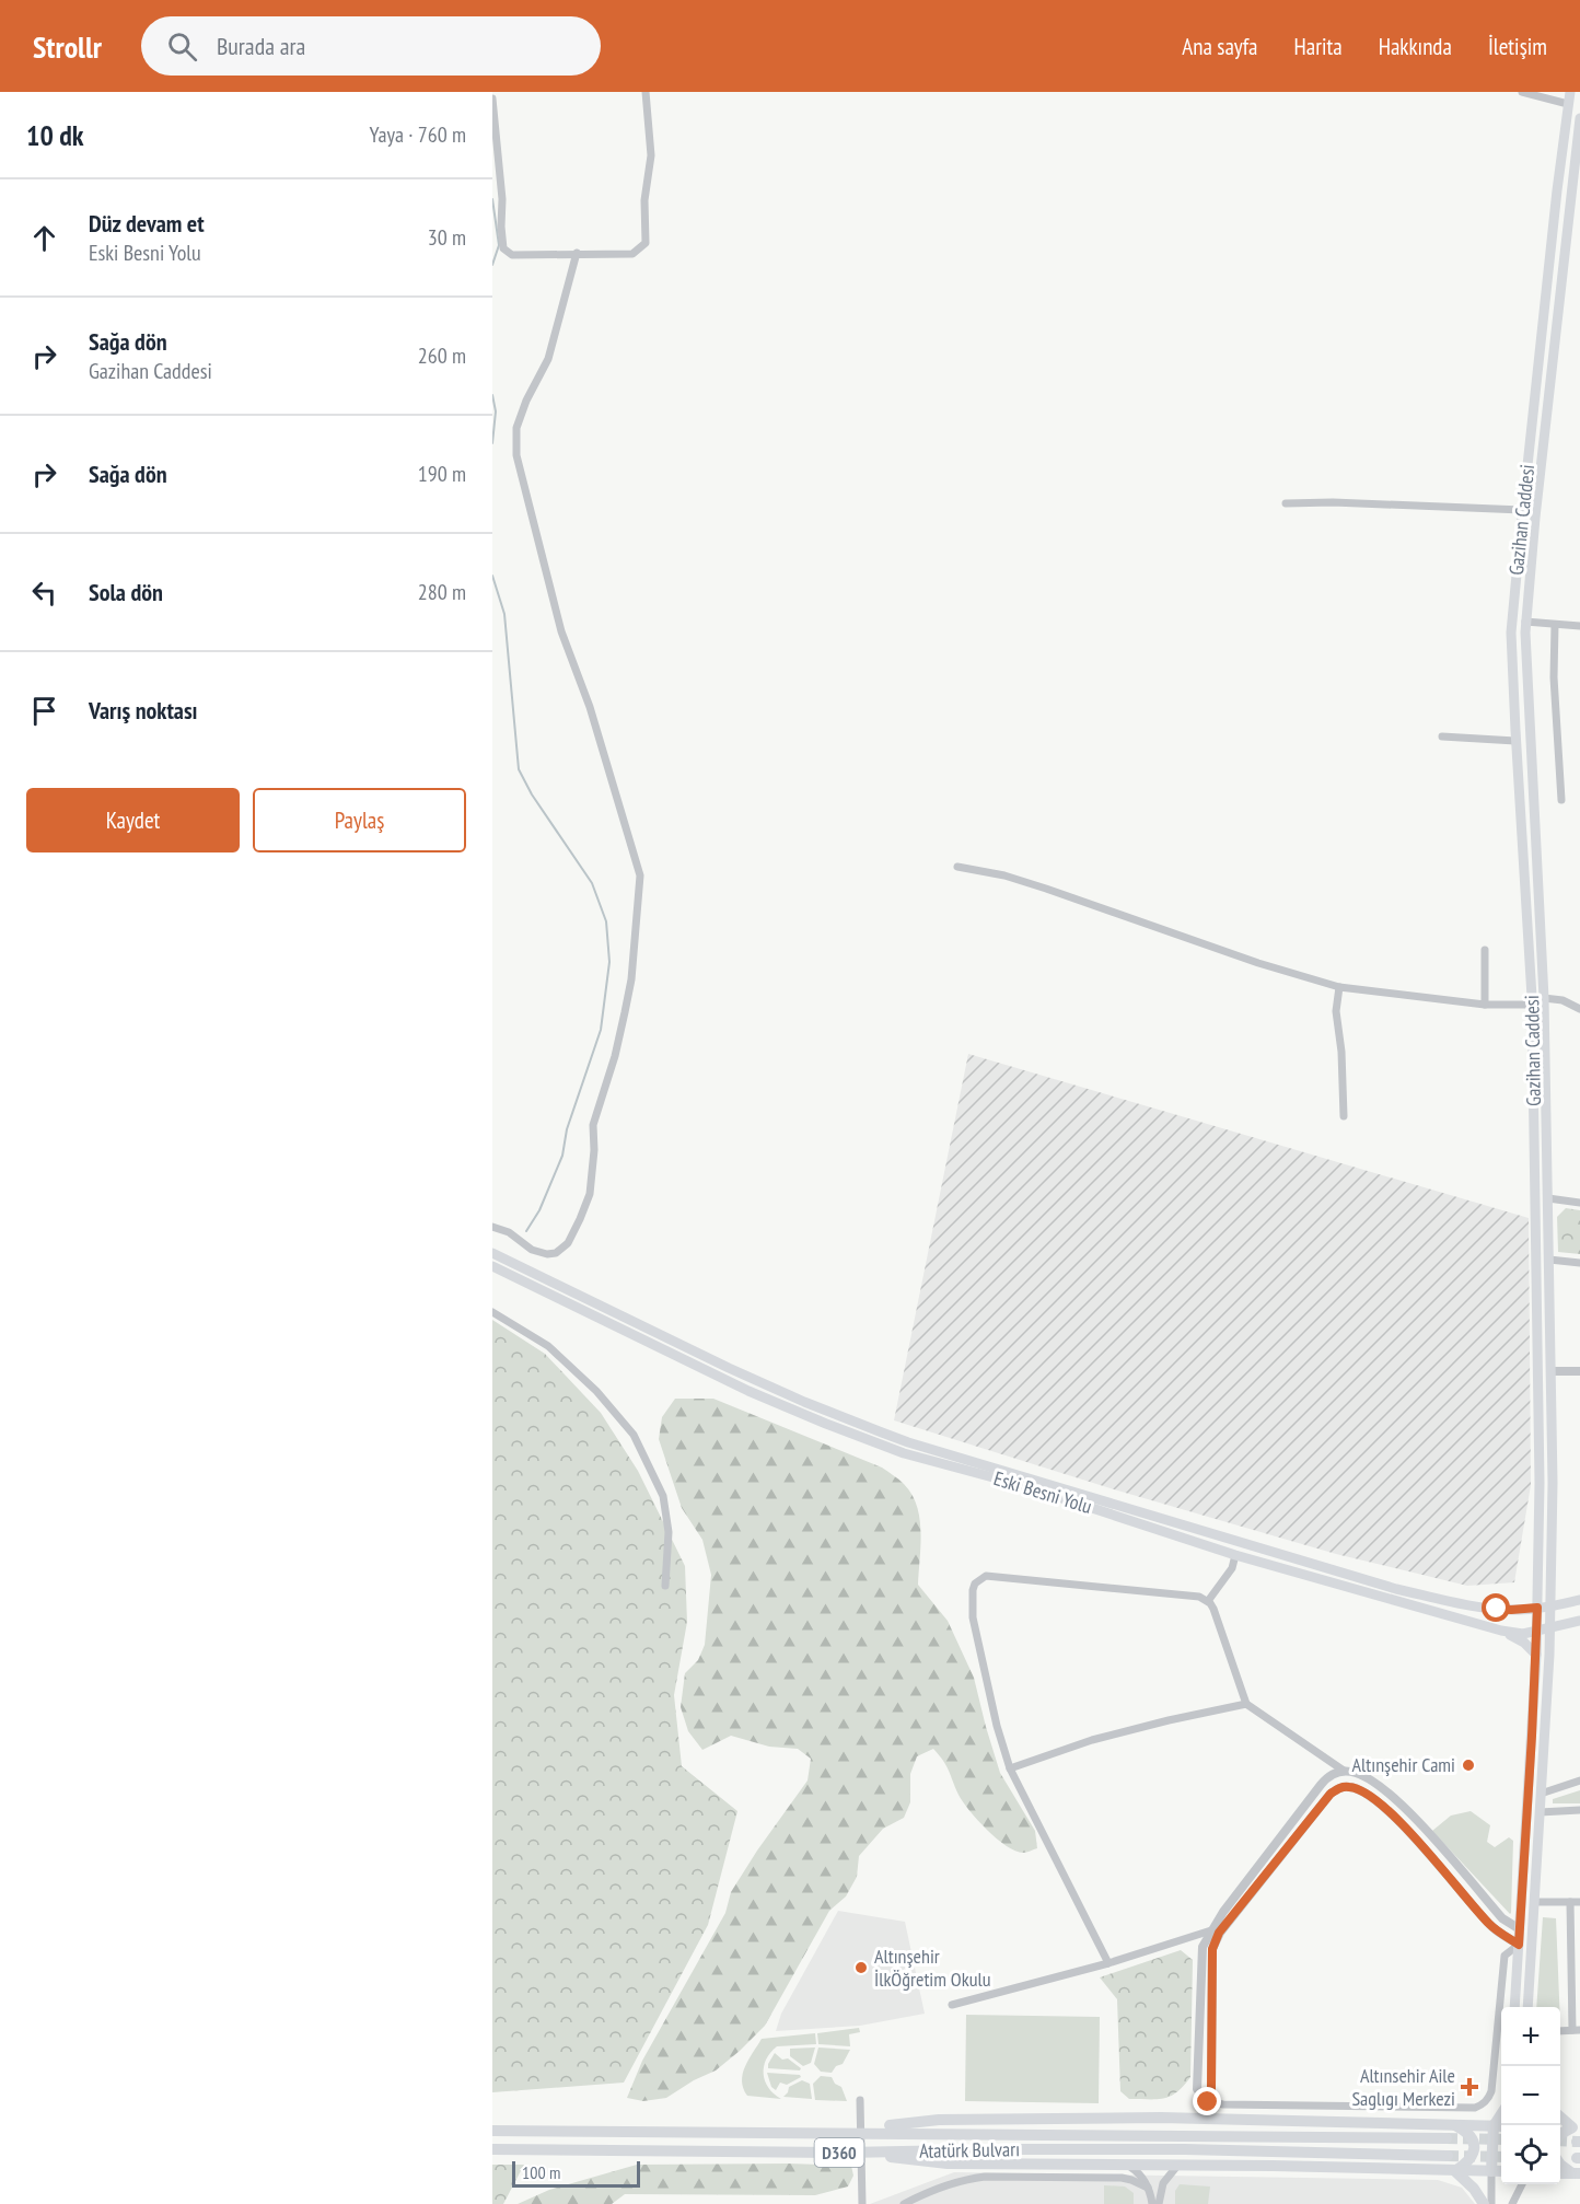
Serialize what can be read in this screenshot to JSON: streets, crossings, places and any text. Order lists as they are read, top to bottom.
{
  "streets": {
    "highway": ["Atatürk Bulvarı", "D360"],
    "main road": ["Gazihan Caddesi", "Eski Besni Yolu"]
  },
  "crossings": [
    ["Gazihan Caddesi", "Eski Besni Yolu"]
  ],
  "places": {
    "other": ["Altınşehir Cami", "Altınşehir İlkÖğretim Okulu"],
    "health": ["Altınsehir Aile Saglıgı Merkezi"]
  },
  "scale_bar": "100 m",
  "page": {
    "header": "Strollr",
    "search": "Burada ara",
    "nav": [
      "Ana sayfa",
      "Harita",
      "Hakkında",
      "İletişim"
    ],
    "heading": ["10 dk", "Yaya · 760 m"],
    "list": [
      ["Düz devam et", "Eski Besni Yolu", "30 m"],
      ["Sağa dön", "Gazihan Caddesi", "260 m"],
      ["Sağa dön", "190 m"],
      ["Sola dön", "280 m"],
      "Varış noktası"
    ],
    "buttons": ["Kaydet", "Paylaş"],
    "map_buttons": ["+", "−"],
    "scale": "100 m"
  }
}
